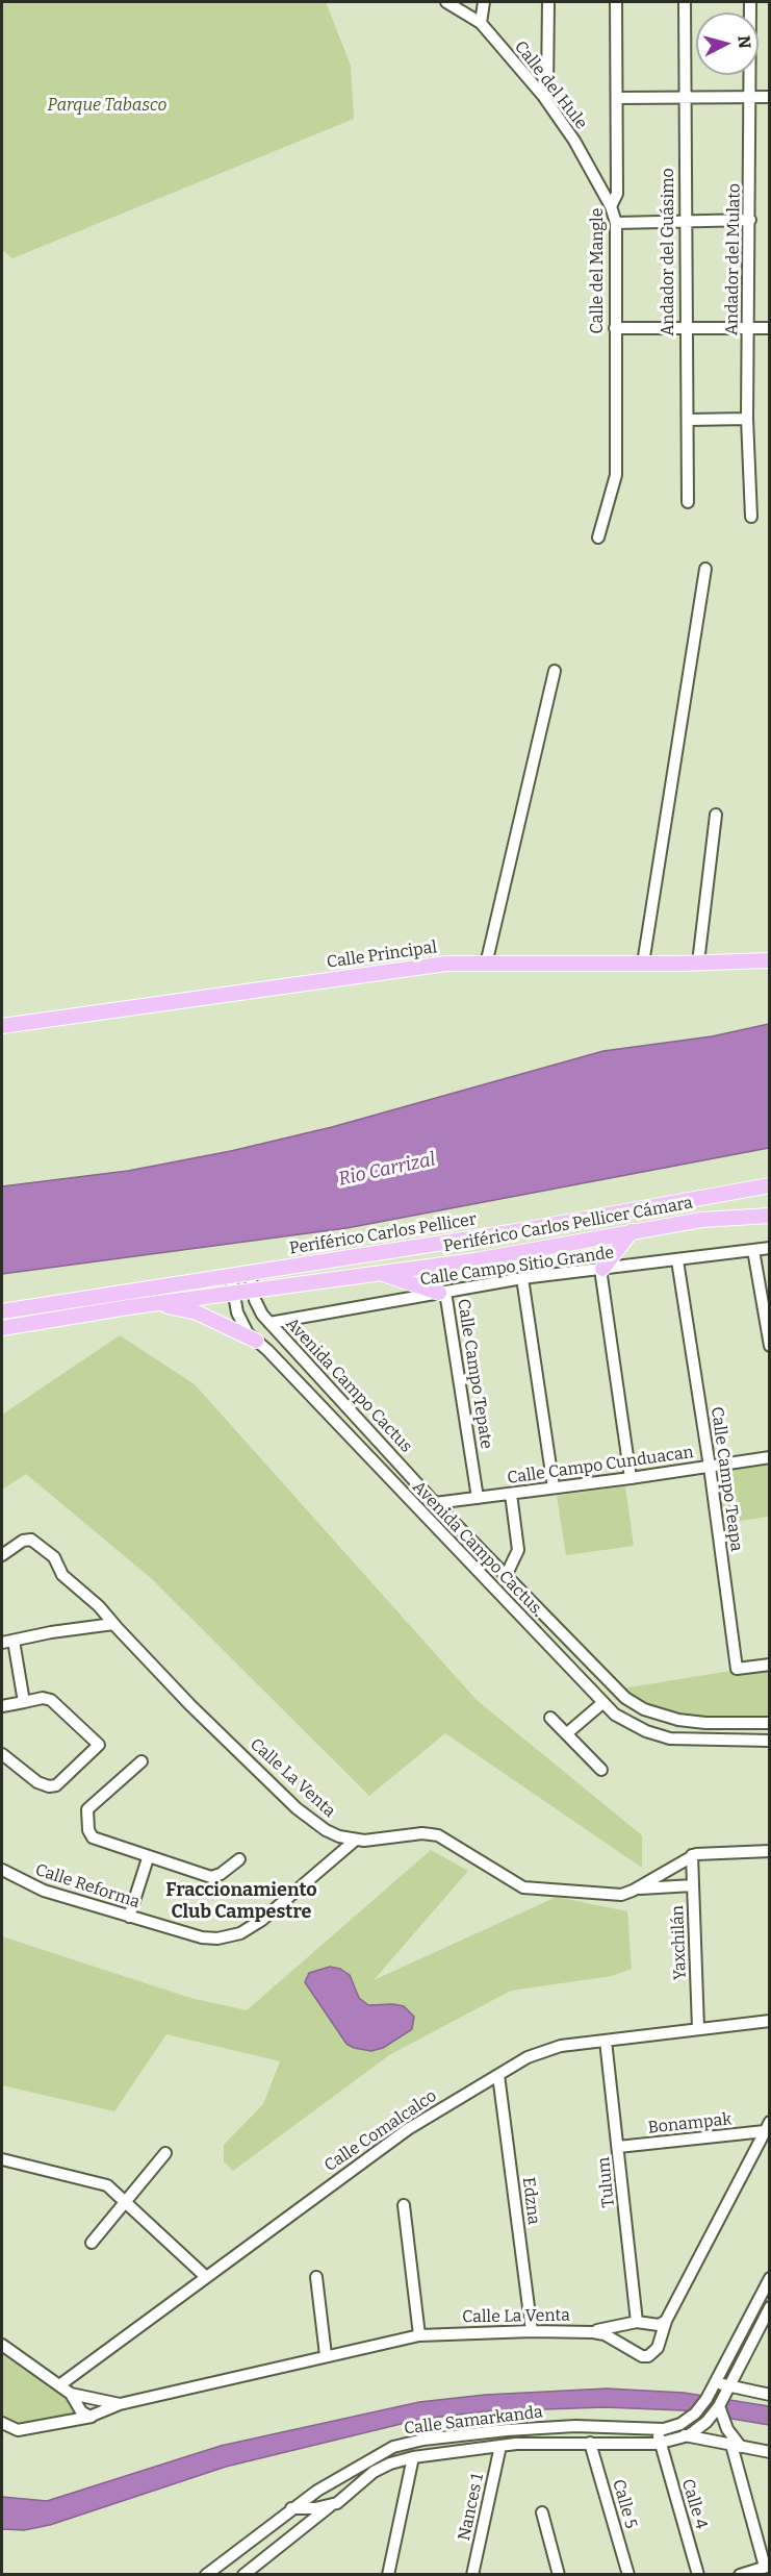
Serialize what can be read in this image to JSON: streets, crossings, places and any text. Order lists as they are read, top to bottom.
{
  "streets": {
    "main road": ["Calle Principal", "Periférico Carlos Pellicer Cámara", "Periférico Carlos Pellicer"],
    "street": [
      "Calle del Hule",
      "Andador del Guásimo",
      "Andador del Mulato",
      "Calle del Mangle",
      "Calle Campo Sitio Grande",
      "Calle Campo Tepate",
      "Avenida Campo Cactus",
      "Calle Campo Cunduacan",
      "Calle Campo Teapa",
      "Avenida Campo Cactus.",
      "Calle La Venta",
      "Calle Reforma",
      "Yaxchilán",
      "Bonampak",
      "Calle Comalcalco",
      "Tulum",
      "Edzna",
      "Calle Samarkanda",
      "Calle 5",
      "Calle 4",
      "Nances 1"
    ]
  },
  "crossings": [
    ["Calle del Hule", "Calle del Mangle"],
    ["Periférico Carlos Pellicer Cámara", "Avenida Campo Cactus"],
    ["Periférico Carlos Pellicer Cámara", "Avenida Campo Cactus."],
    ["Periférico Carlos Pellicer", "Avenida Campo Cactus"],
    ["Periférico Carlos Pellicer", "Avenida Campo Cactus."],
    ["Calle Campo Sitio Grande", "Calle Campo Tepate"],
    ["Calle Campo Sitio Grande", "Avenida Campo Cactus"],
    ["Calle Campo Sitio Grande", "Calle Campo Teapa"],
    ["Calle Campo Tepate", "Calle Campo Cunduacan"],
    ["Avenida Campo Cactus", "Calle Campo Cunduacan"],
    ["Calle Campo Cunduacan", "Calle Campo Teapa"],
    ["Calle La Venta", "Calle Reforma"],
    ["Calle La Venta", "Yaxchilán"],
    ["Calle La Venta", "Bonampak"],
    ["Calle La Venta", "Calle Comalcalco"],
    ["Calle La Venta", "Edzna"],
    ["Yaxchilán", "Calle Comalcalco"],
    ["Bonampak", "Tulum"],
    ["Calle Comalcalco", "Tulum"],
    ["Calle Comalcalco", "Edzna"],
    ["Calle Samarkanda", "Calle 5"],
    ["Calle Samarkanda", "Calle 4"],
    ["Calle Samarkanda", "Nances 1"]
  ],
  "districts": ["Fraccionamiento Club Campestre"],
  "water": ["Rio Carrizal"],
  "parks": ["Parque Tabasco"],
  "north": "right"
}
